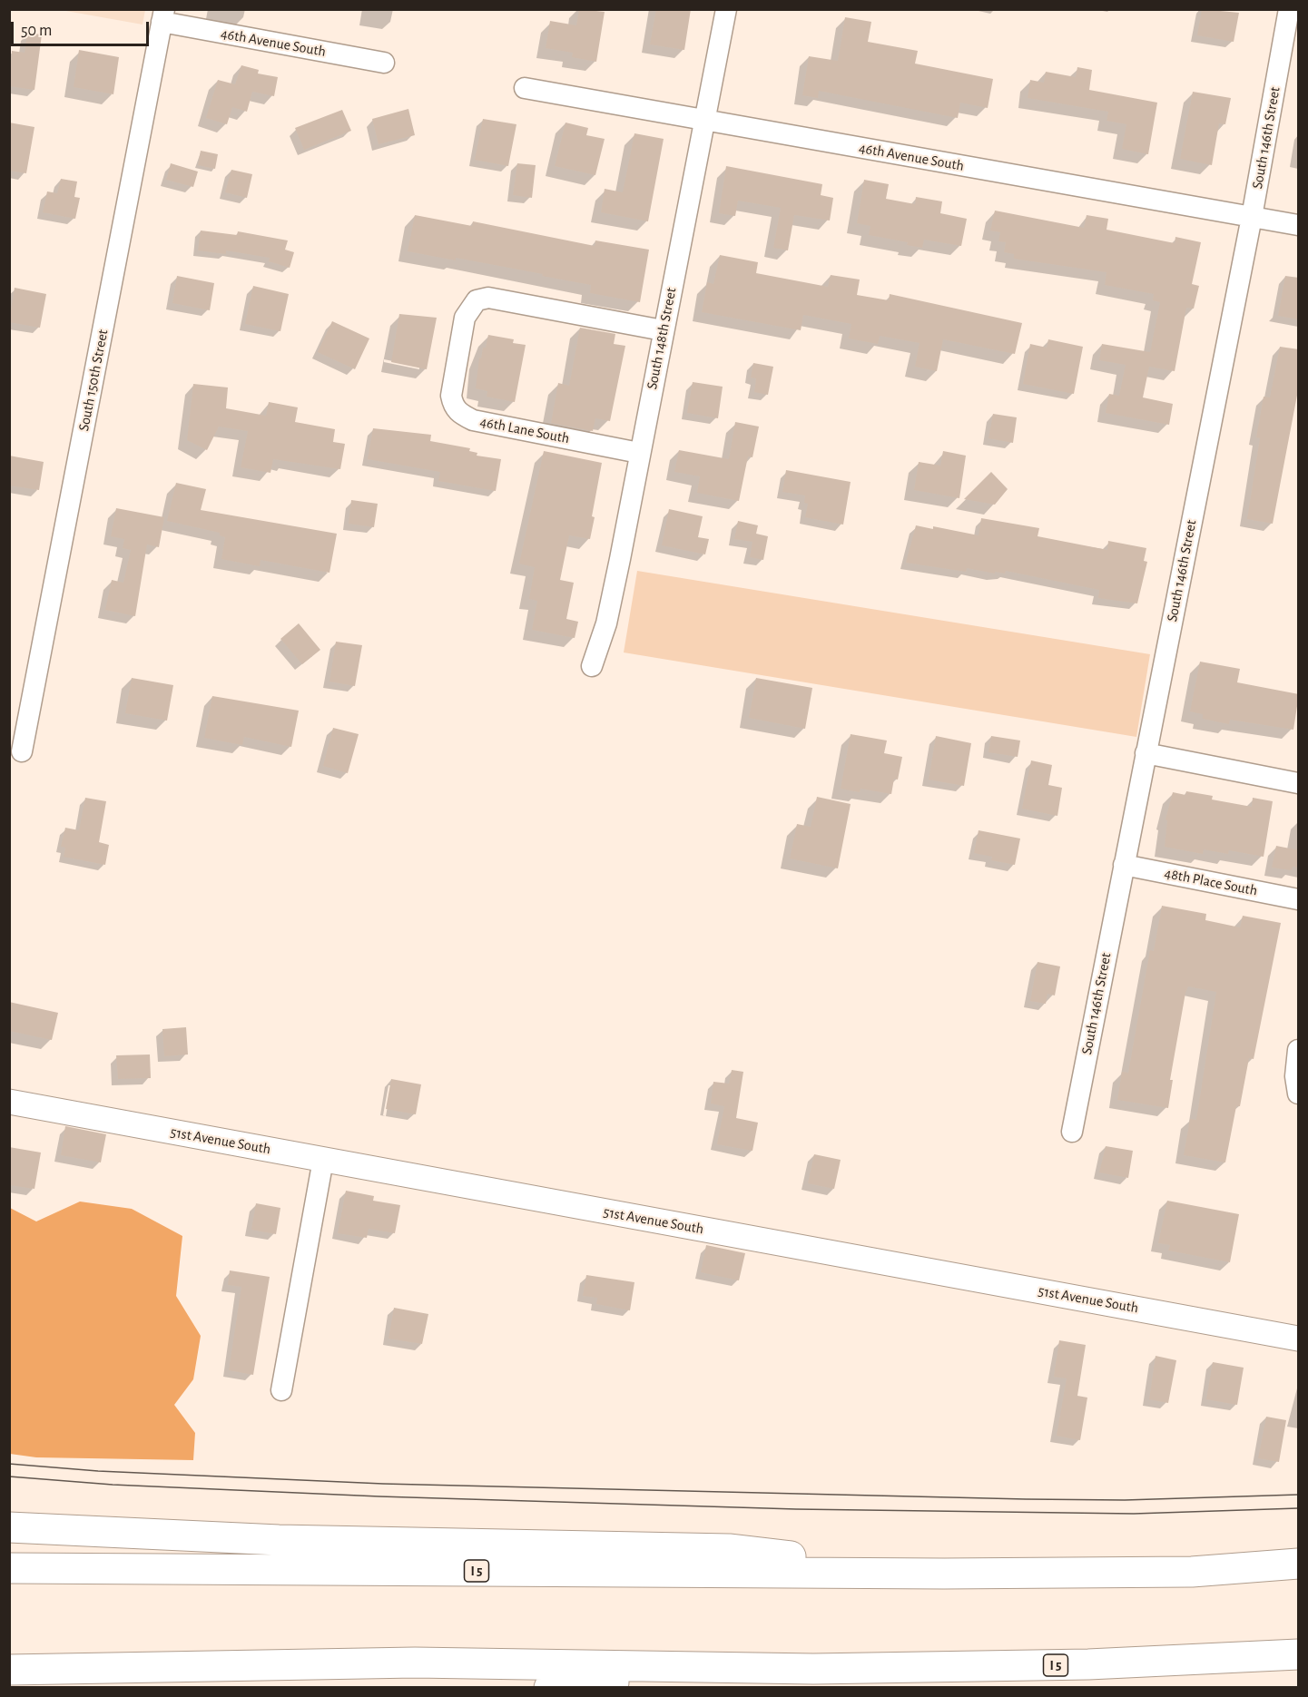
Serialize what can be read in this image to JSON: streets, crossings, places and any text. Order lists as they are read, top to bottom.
{
  "streets": {
    "highway": ["I 5"],
    "street": [
      "46th Avenue South",
      "South 146th Street",
      "South 148th Street",
      "South 150th Street",
      "46th Lane South",
      "48th Place South",
      "51st Avenue South"
    ]
  },
  "crossings": [
    ["46th Avenue South", "South 146th Street"],
    ["46th Avenue South", "South 148th Street"],
    ["46th Avenue South", "South 150th Street"],
    ["South 146th Street", "48th Place South"],
    ["South 148th Street", "46th Lane South"]
  ],
  "scale_bar": "50 m"
}
